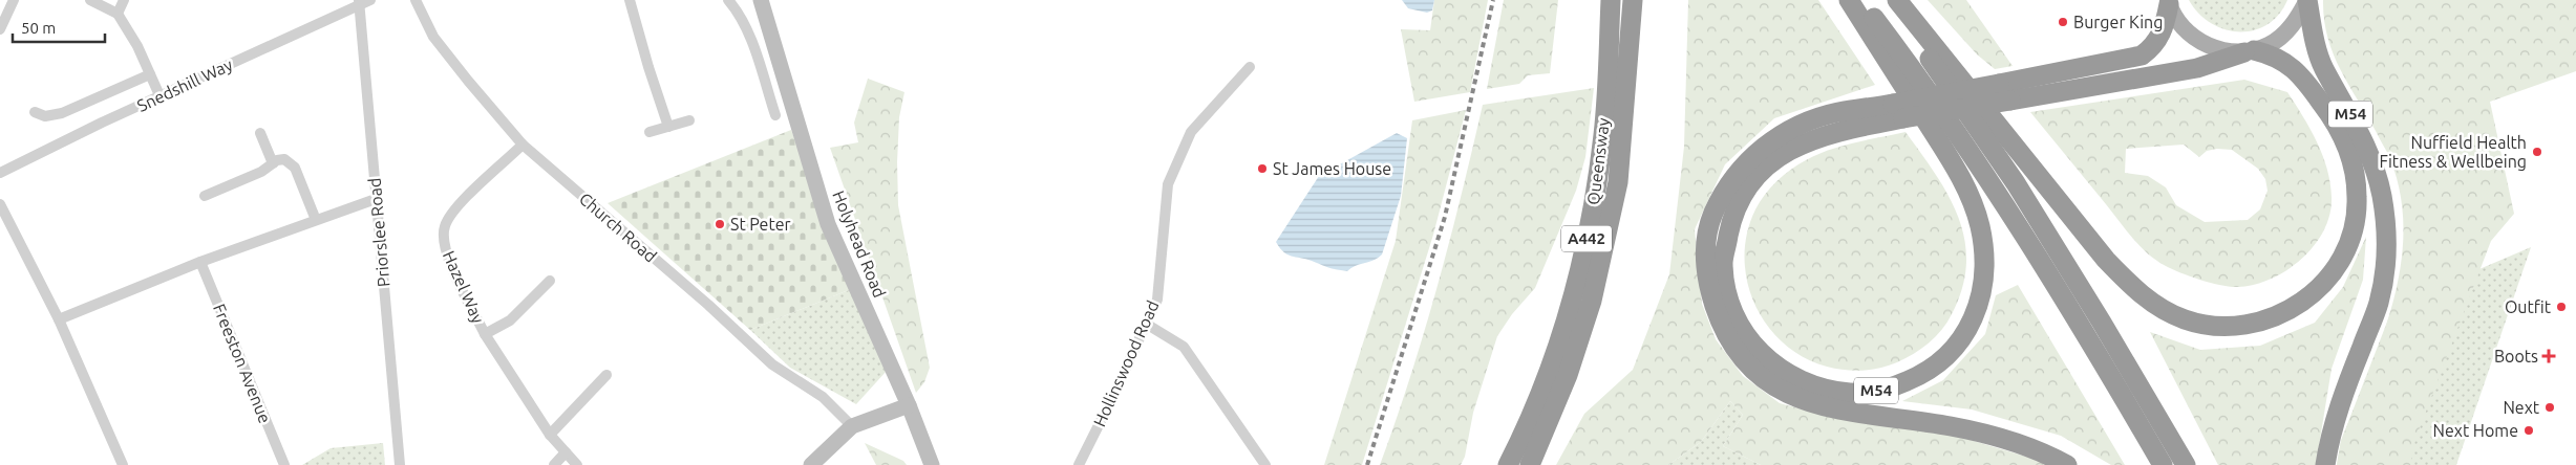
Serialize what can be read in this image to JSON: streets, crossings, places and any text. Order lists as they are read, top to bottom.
{
  "streets": {
    "highway": ["M54", "Queensway", "A442"],
    "main road": ["Holyhead Road"],
    "street": [
      "Snedshill Way",
      "Church Road",
      "Priorslee Road",
      "Hazel Way",
      "Freeston Avenue",
      "Hollinswood Road"
    ]
  },
  "crossings": [
    ["Snedshill Way", "Priorslee Road"],
    ["Church Road", "Hazel Way"]
  ],
  "places": {
    "other": [
      "Burger King",
      "Nuffield Health Fitness & Wellbeing",
      "St James House",
      "St Peter",
      "Outfit",
      "Next",
      "Next Home"
    ],
    "health": ["Boots"]
  },
  "scale_bar": "50 m"
}
